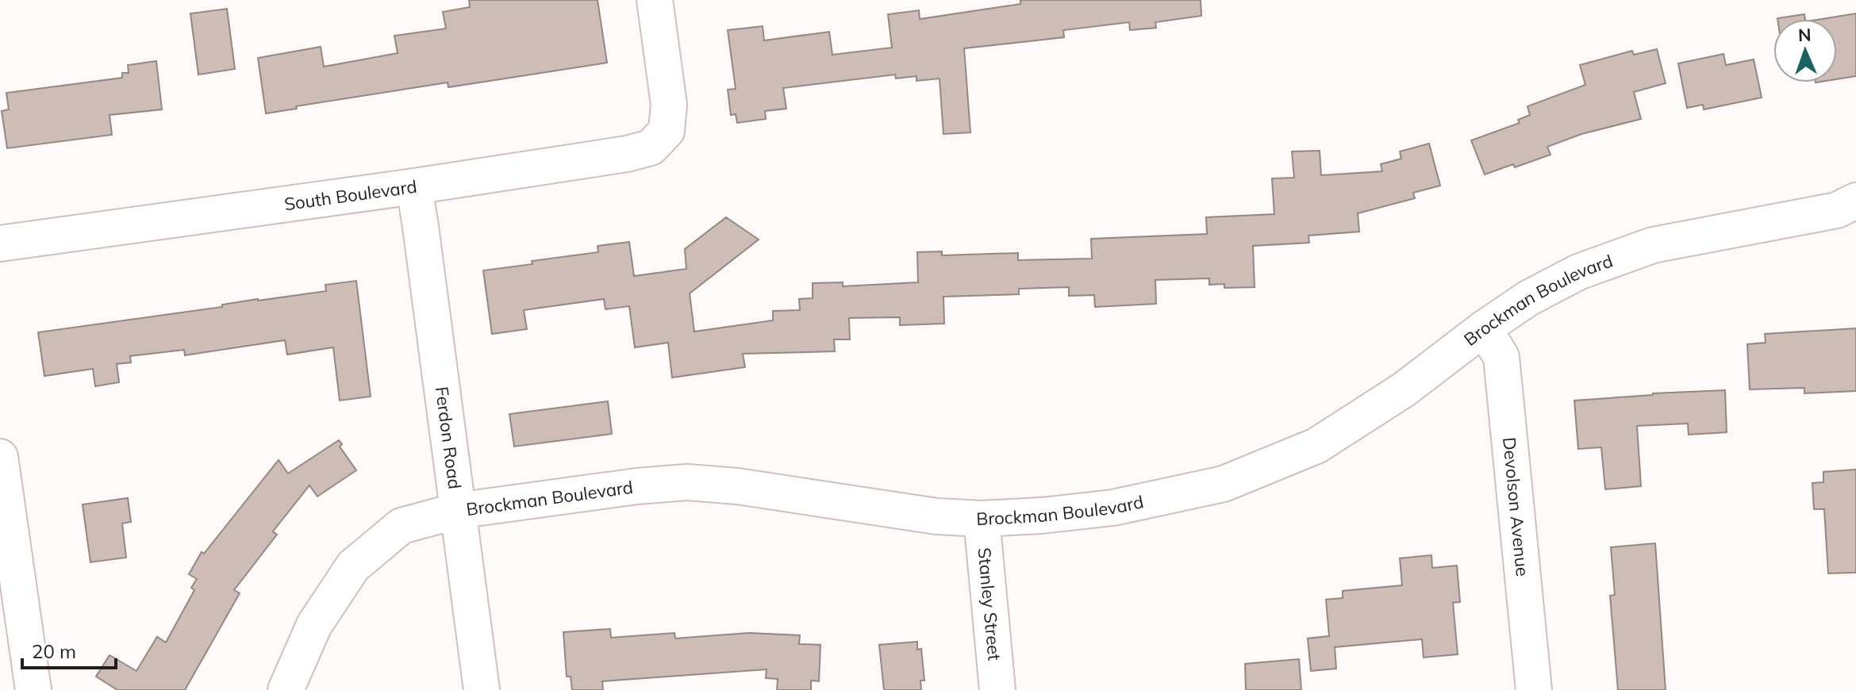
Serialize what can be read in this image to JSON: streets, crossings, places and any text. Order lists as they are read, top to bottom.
{
  "streets": {
    "street": [
      "South Boulevard",
      "Brockman Boulevard",
      "Ferdon Road",
      "Devolson Avenue",
      "Stanley Street"
    ]
  },
  "crossings": [
    ["South Boulevard", "Ferdon Road"],
    ["Brockman Boulevard", "Ferdon Road"],
    ["Brockman Boulevard", "Devolson Avenue"],
    ["Brockman Boulevard", "Stanley Street"]
  ],
  "scale_bar": "20 m",
  "north": "top"
}
